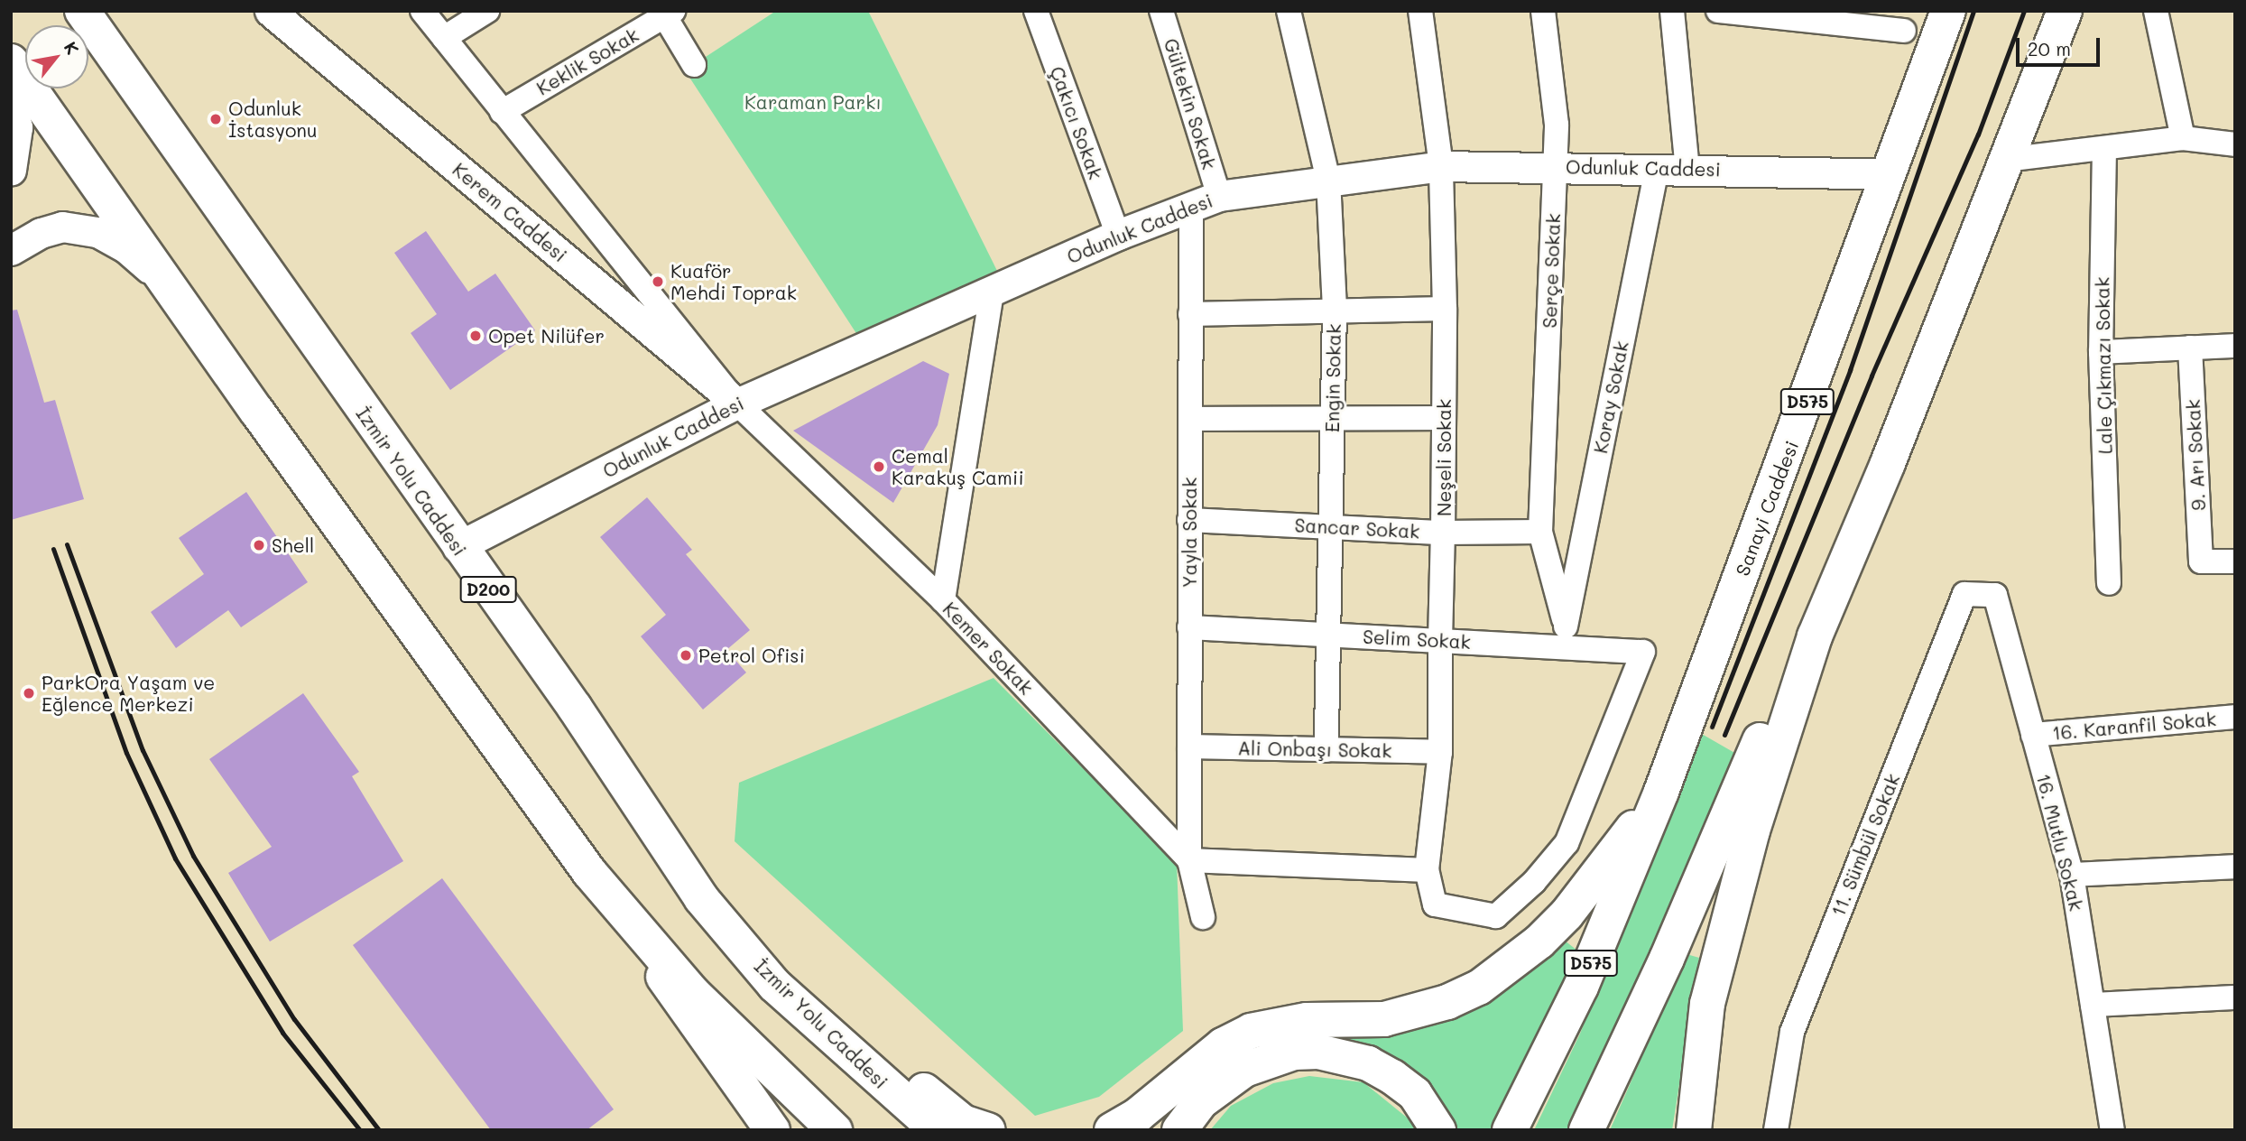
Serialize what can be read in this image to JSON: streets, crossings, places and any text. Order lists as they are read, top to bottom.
{
  "streets": {
    "main road": [
      "D575",
      "İzmir Yolu Caddesi",
      "Sanayi Caddesi",
      "D200"
    ],
    "street": [
      "Keklik Sokak",
      "Gültekin Sokak",
      "Çakıcı Sokak",
      "Odunluk Caddesi",
      "Kerem Caddesi",
      "Serçe Sokak",
      "Lale Çıkmazı Sokak",
      "Engin Sokak",
      "Koray Sokak",
      "9. Arı Sokak",
      "Neşeli Sokak",
      "Sancar Sokak",
      "Yayla Sokak",
      "Selim Sokak",
      "Kemer Sokak",
      "16. Karanfil Sokak",
      "Ali Onbaşı Sokak",
      "16. Mutlu Sokak",
      "11. Sümbül Sokak"
    ]
  },
  "crossings": [
    ["Keklik Sokak", "Kemer Sokak"],
    ["Gültekin Sokak", "Odunluk Caddesi"],
    ["Çakıcı Sokak", "Odunluk Caddesi"],
    ["Odunluk Caddesi", "Kerem Caddesi"],
    ["Odunluk Caddesi", "Serçe Sokak"],
    ["Odunluk Caddesi", "Engin Sokak"],
    ["Odunluk Caddesi", "Koray Sokak"],
    ["Odunluk Caddesi", "Neşeli Sokak"],
    ["Odunluk Caddesi", "İzmir Yolu Caddesi"],
    ["Odunluk Caddesi", "Sanayi Caddesi"],
    ["Odunluk Caddesi", "Yayla Sokak"],
    ["Odunluk Caddesi", "Kemer Sokak"],
    ["Kerem Caddesi", "Kemer Sokak"],
    ["Serçe Sokak", "Koray Sokak"],
    ["Serçe Sokak", "Sancar Sokak"],
    ["Engin Sokak", "Sancar Sokak"],
    ["Engin Sokak", "Selim Sokak"],
    ["Engin Sokak", "Ali Onbaşı Sokak"],
    ["Koray Sokak", "Sancar Sokak"],
    ["D575", "Sanayi Caddesi"],
    ["Neşeli Sokak", "Sancar Sokak"],
    ["Neşeli Sokak", "Selim Sokak"],
    ["Neşeli Sokak", "Ali Onbaşı Sokak"],
    ["Sancar Sokak", "Yayla Sokak"],
    ["Yayla Sokak", "Selim Sokak"],
    ["Yayla Sokak", "Kemer Sokak"],
    ["Yayla Sokak", "Ali Onbaşı Sokak"],
    ["16. Karanfil Sokak", "16. Mutlu Sokak"],
    ["16. Mutlu Sokak", "11. Sümbül Sokak"]
  ],
  "parks": ["Karaman Parkı"],
  "places": [
    "Odunluk İstasyonu",
    "Kuaför Mehdi Toprak",
    "Opet Nilüfer",
    "Cemal Karakuş Camii",
    "Shell",
    "Petrol Ofisi",
    "ParkOra Yaşam ve Eğlence Merkezi"
  ],
  "scale_bar": "20 m",
  "north": "top right"
}
